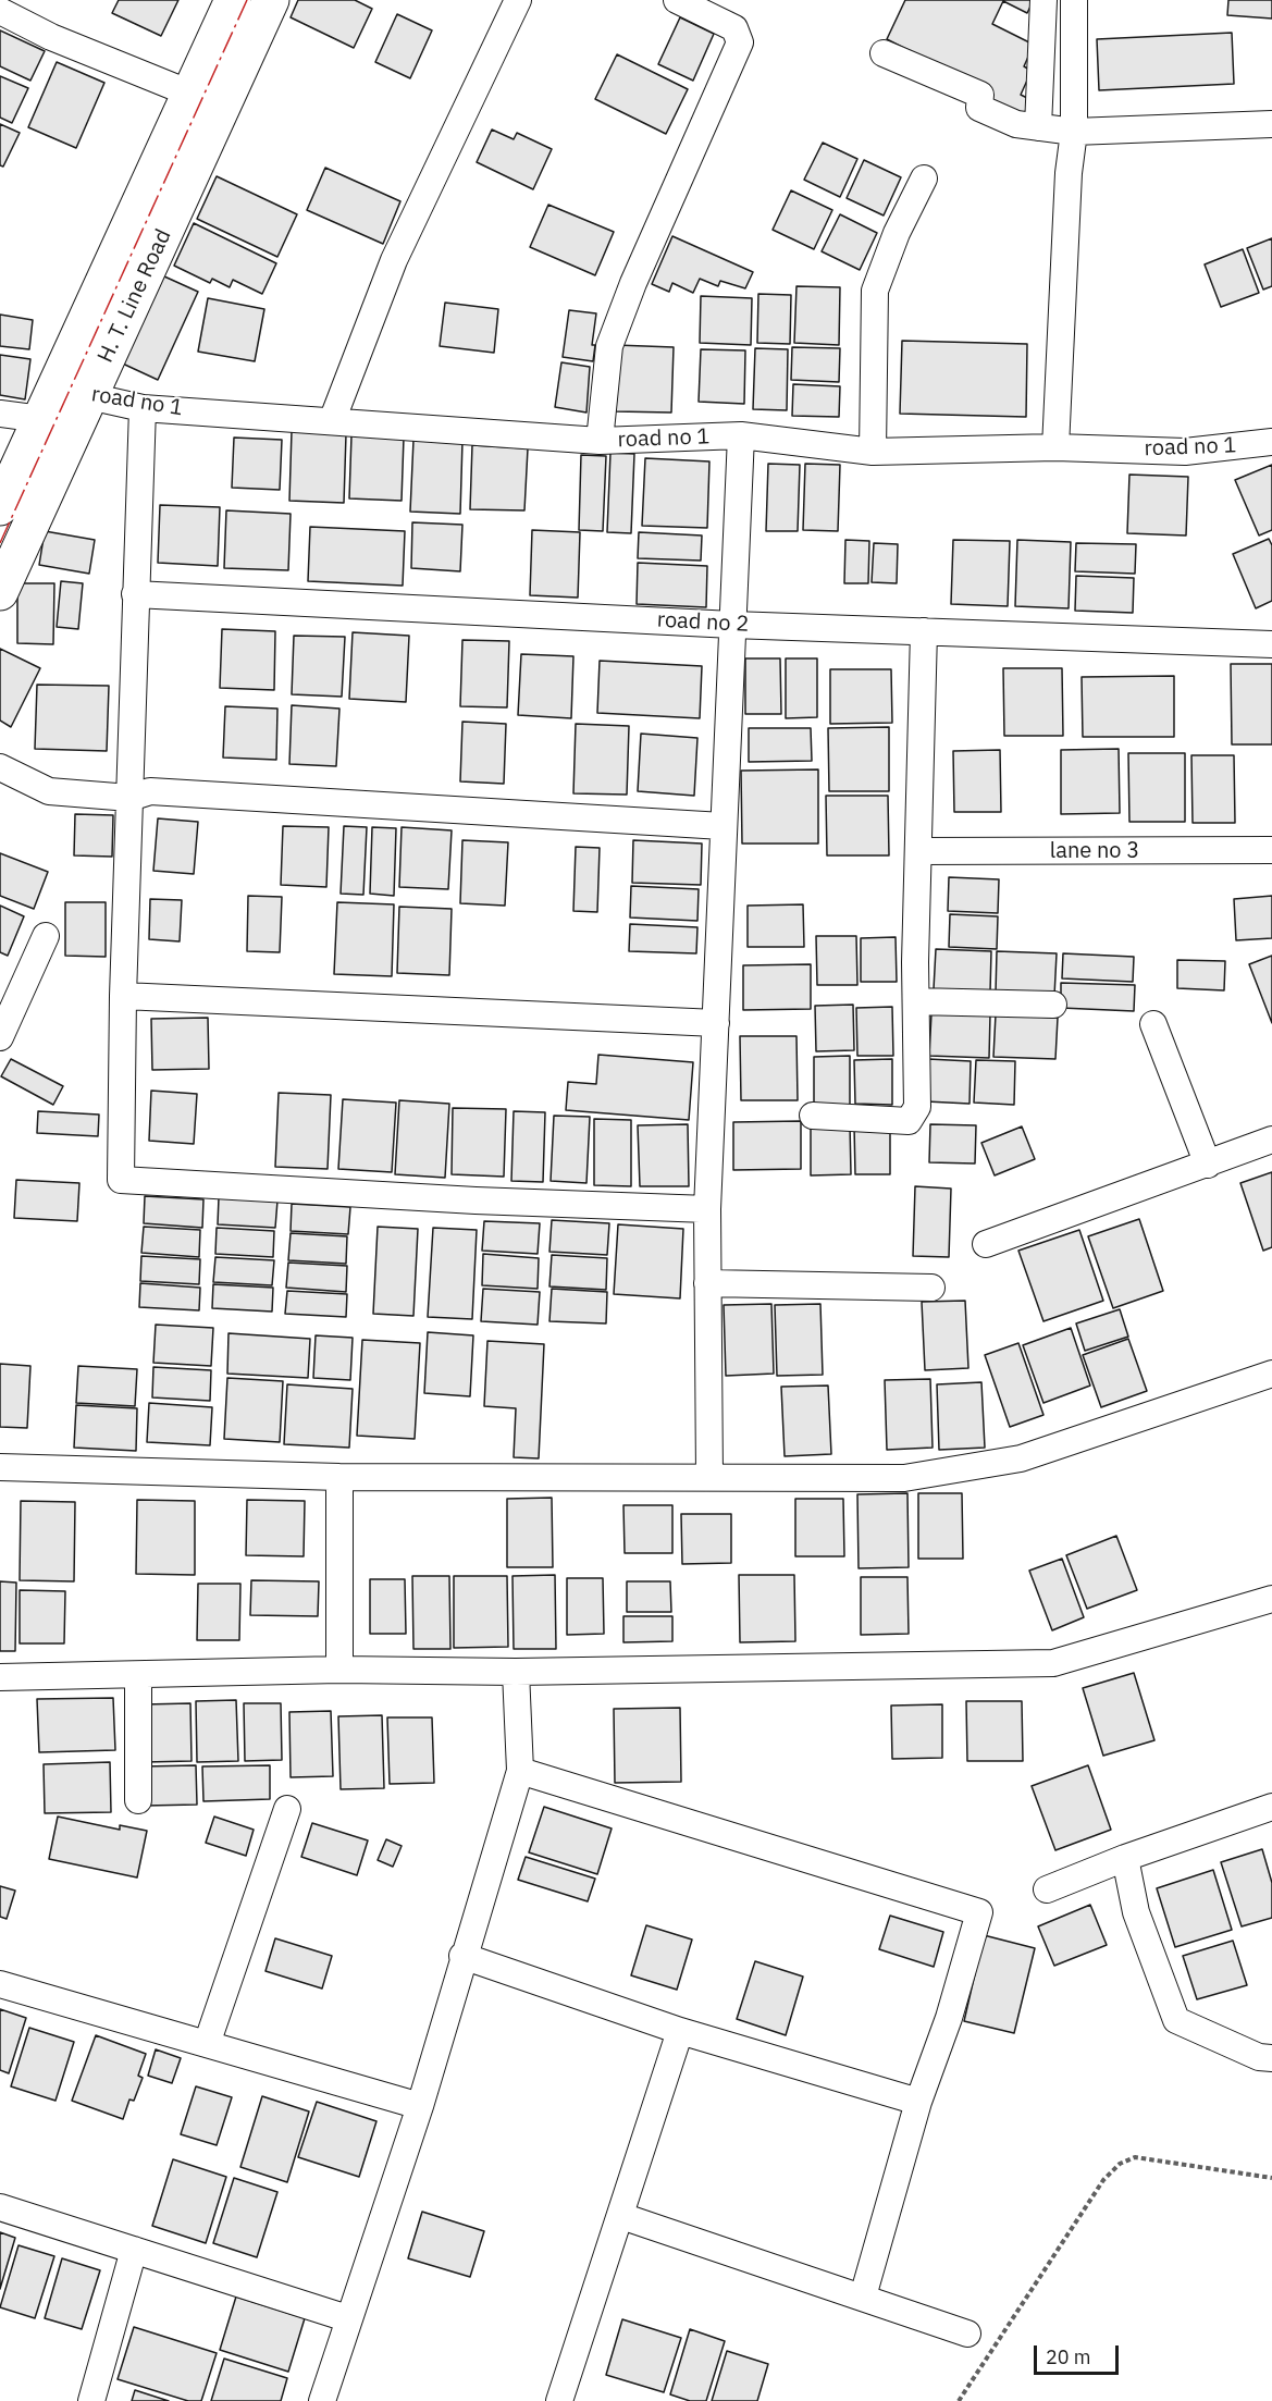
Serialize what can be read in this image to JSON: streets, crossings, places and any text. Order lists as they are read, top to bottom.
{
  "streets": {
    "street": [
      "H. T. Line Road",
      "road no 1",
      "road no 2",
      "lane no 3"
    ]
  },
  "crossings": [
    ["H. T. Line Road", "road no 1"]
  ],
  "scale_bar": "20 m"
}
